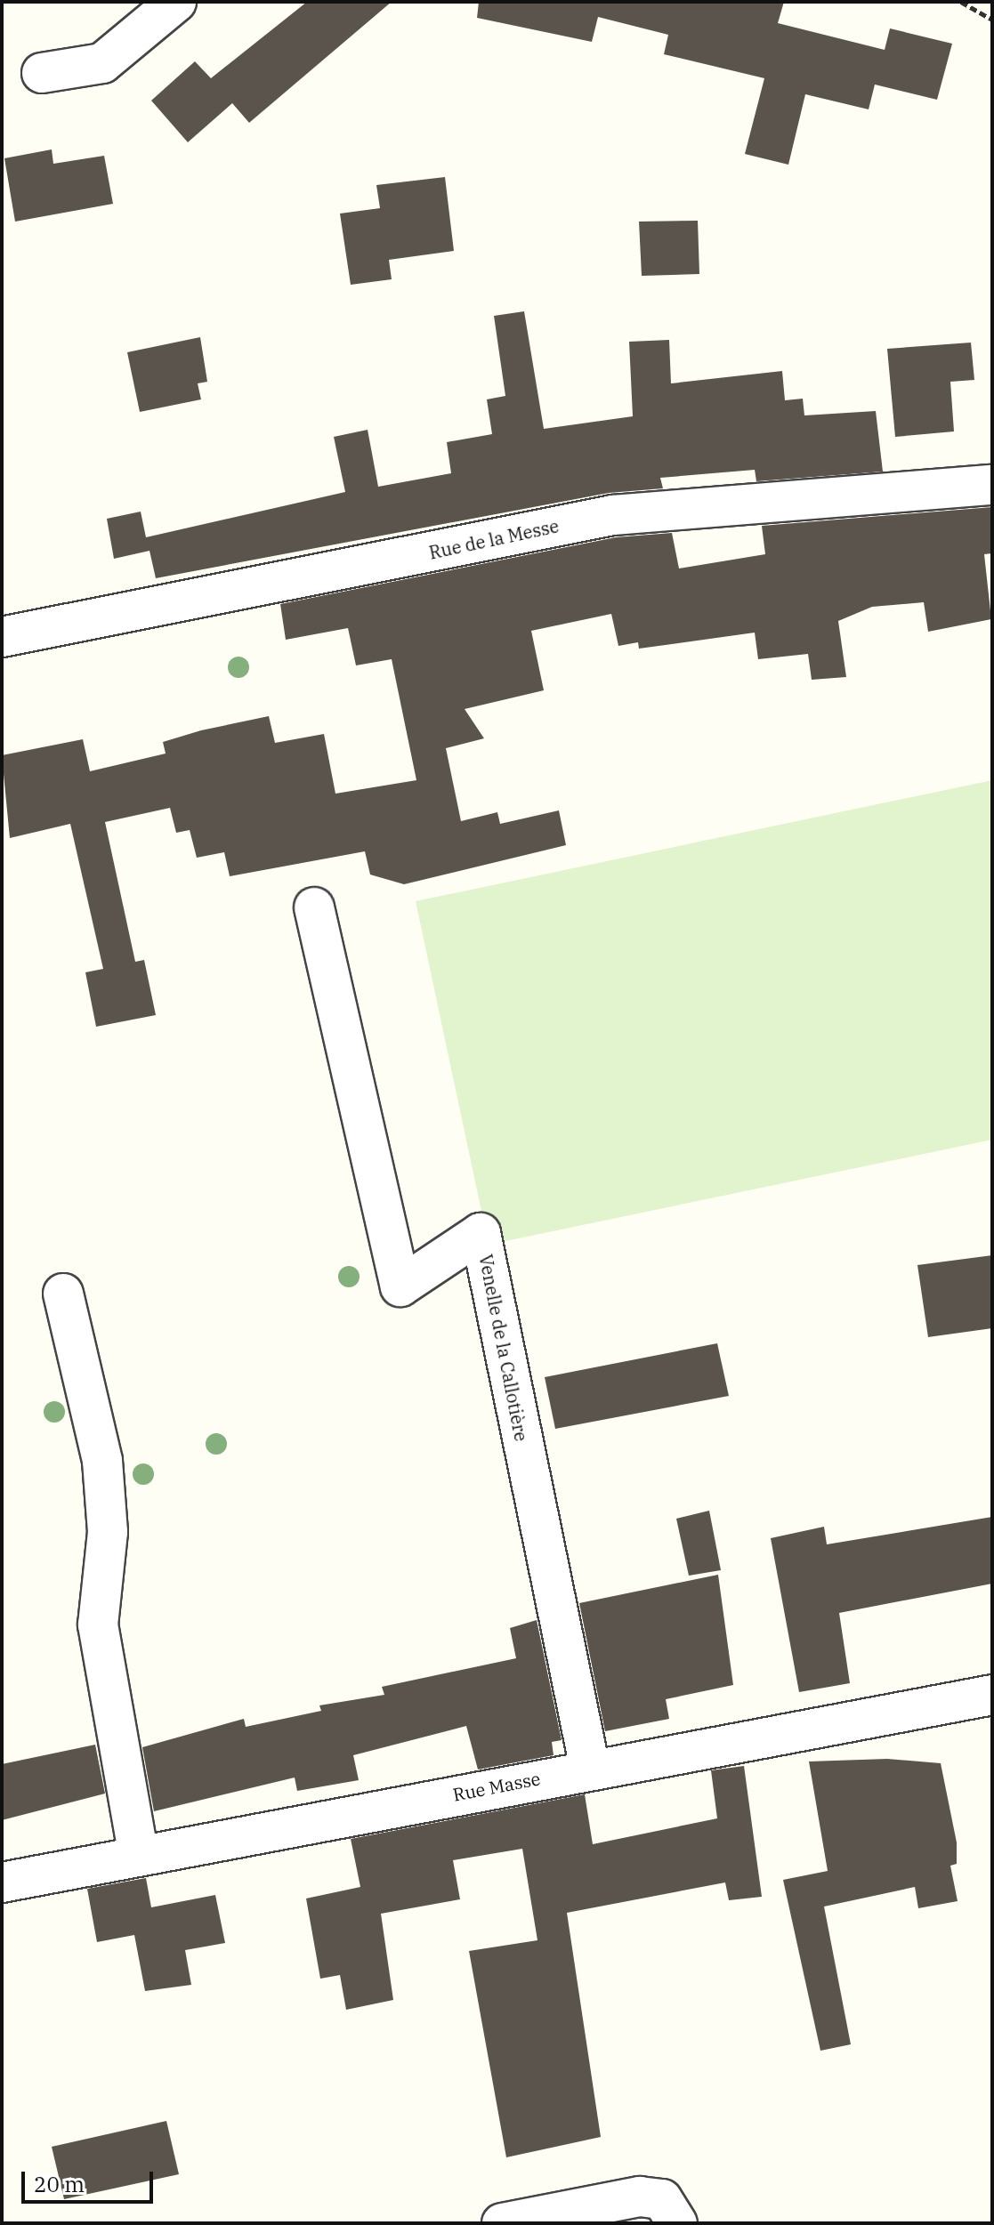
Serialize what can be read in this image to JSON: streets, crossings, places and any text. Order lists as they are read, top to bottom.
{
  "streets": {
    "street": ["Rue de la Messe", "Venelle de la Callotière", "Rue Masse"]
  },
  "crossings": [
    ["Venelle de la Callotière", "Rue Masse"]
  ],
  "scale_bar": "20 m"
}
